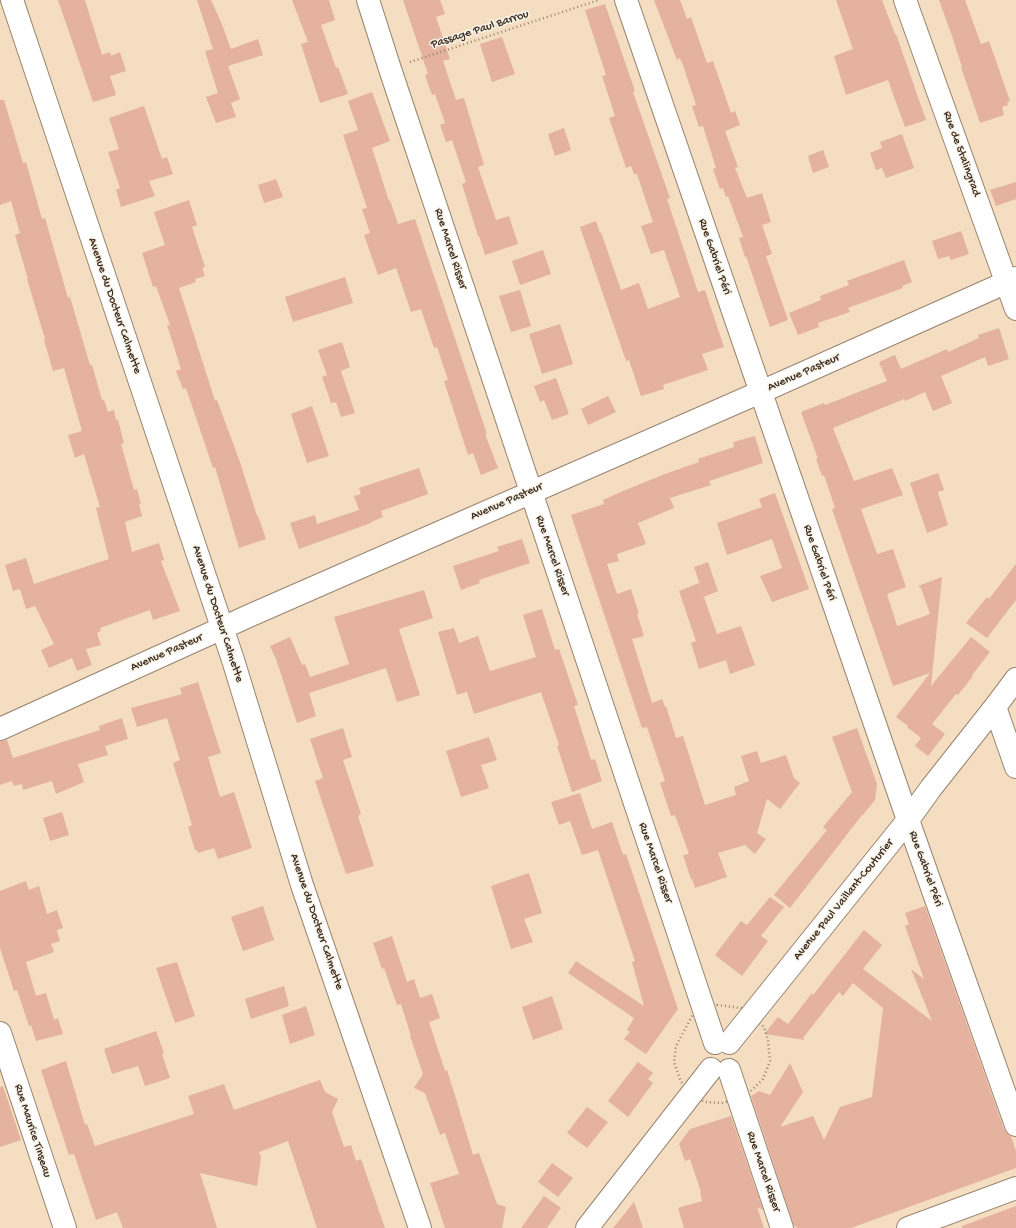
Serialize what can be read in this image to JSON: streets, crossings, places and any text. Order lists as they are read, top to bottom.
{
  "streets": {
    "street": [
      "Rue de Stalingrad",
      "Rue Marcel Risser",
      "Rue Gabriel Péri",
      "Avenue du Docteur Calmette",
      "Avenue Pasteur",
      "Avenue Paul Vaillant-Couturier",
      "Rue Maurice Tinseau"
    ],
    "path": ["Passage Paul Barrou"]
  },
  "crossings": [
    ["Passage Paul Barrou", "Rue Marcel Risser"],
    ["Rue de Stalingrad", "Avenue Pasteur"],
    ["Rue Marcel Risser", "Avenue Pasteur"],
    ["Rue Marcel Risser", "Avenue Paul Vaillant-Couturier"],
    ["Rue Gabriel Péri", "Avenue Pasteur"],
    ["Rue Gabriel Péri", "Avenue Paul Vaillant-Couturier"],
    ["Avenue du Docteur Calmette", "Avenue Pasteur"]
  ]
}
